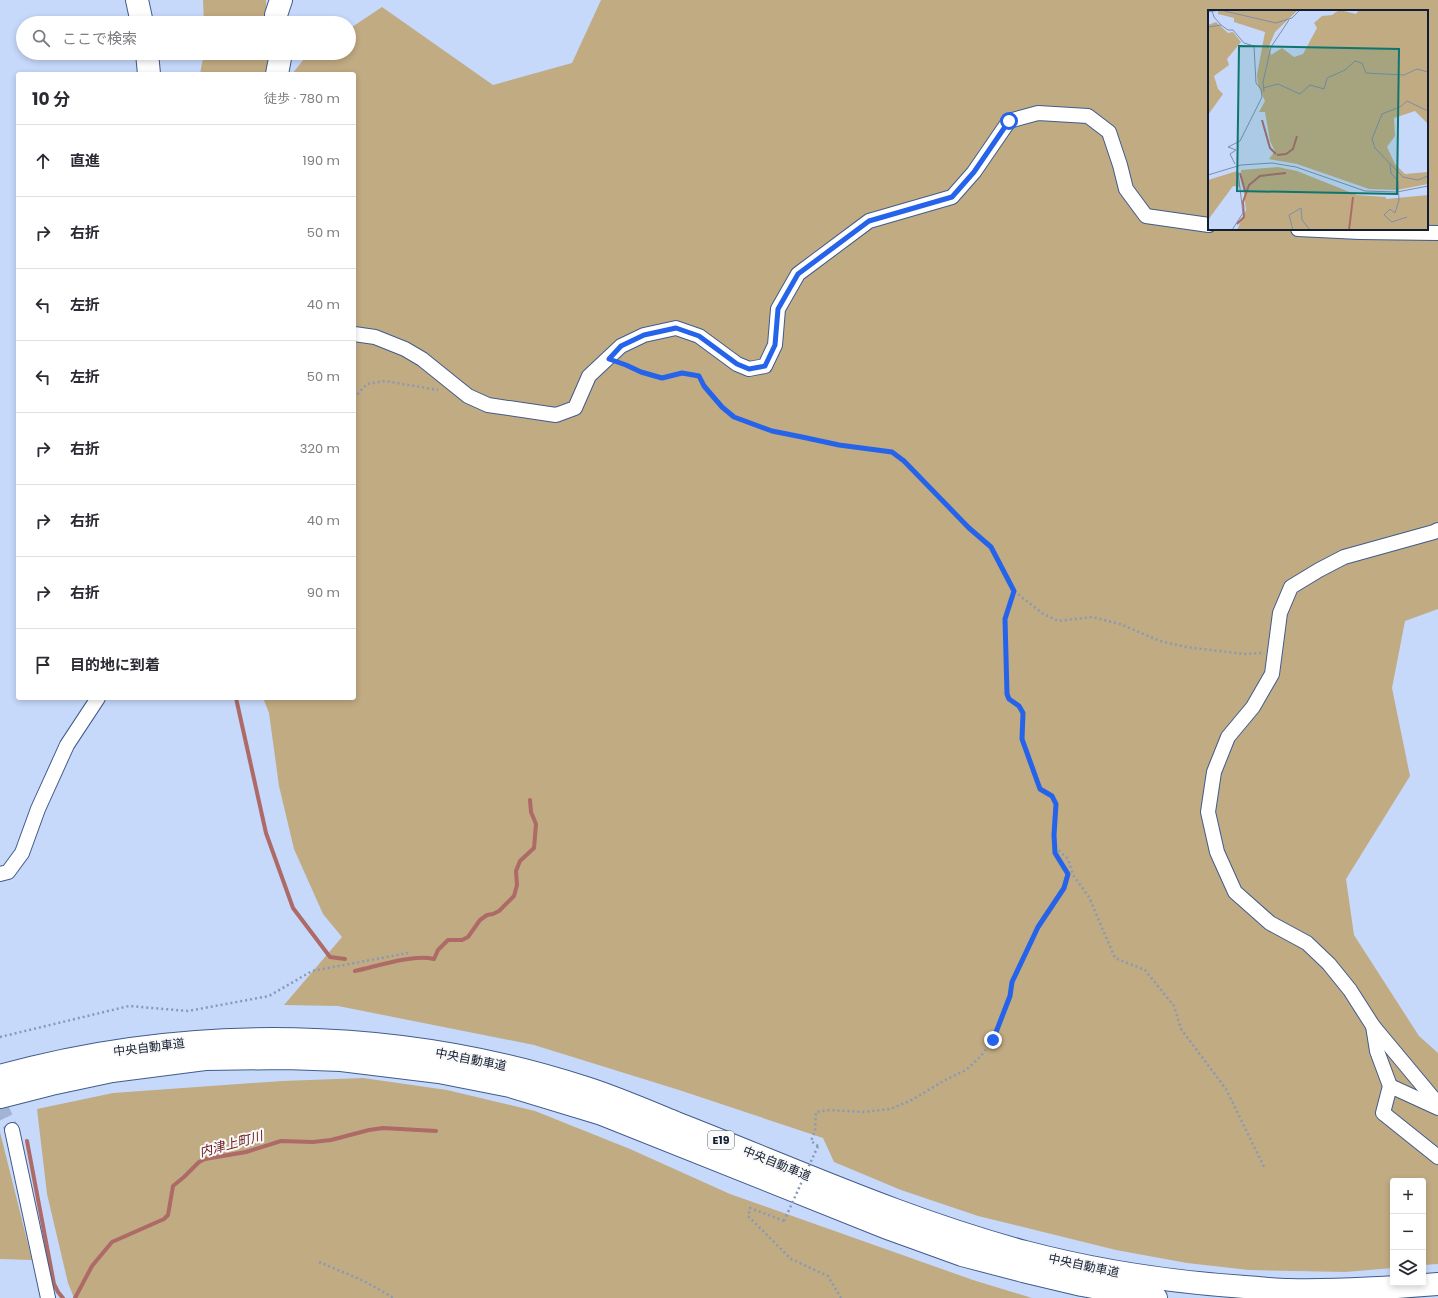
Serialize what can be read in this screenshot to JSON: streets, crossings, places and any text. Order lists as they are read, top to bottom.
{
  "streets": {
    "main road": ["中央自動車道", "E19"]
  },
  "water": ["内津上町川"],
  "page": {
    "search": "ここで検索",
    "heading": ["10 分", "徒歩 · 780 m"],
    "list": [
      ["直進", "190 m"],
      ["右折", "50 m"],
      ["左折", "40 m"],
      ["左折", "50 m"],
      ["右折", "320 m"],
      ["右折", "40 m"],
      ["右折", "90 m"],
      "目的地に到着"
    ],
    "map_buttons": ["+", "−"]
  }
}
